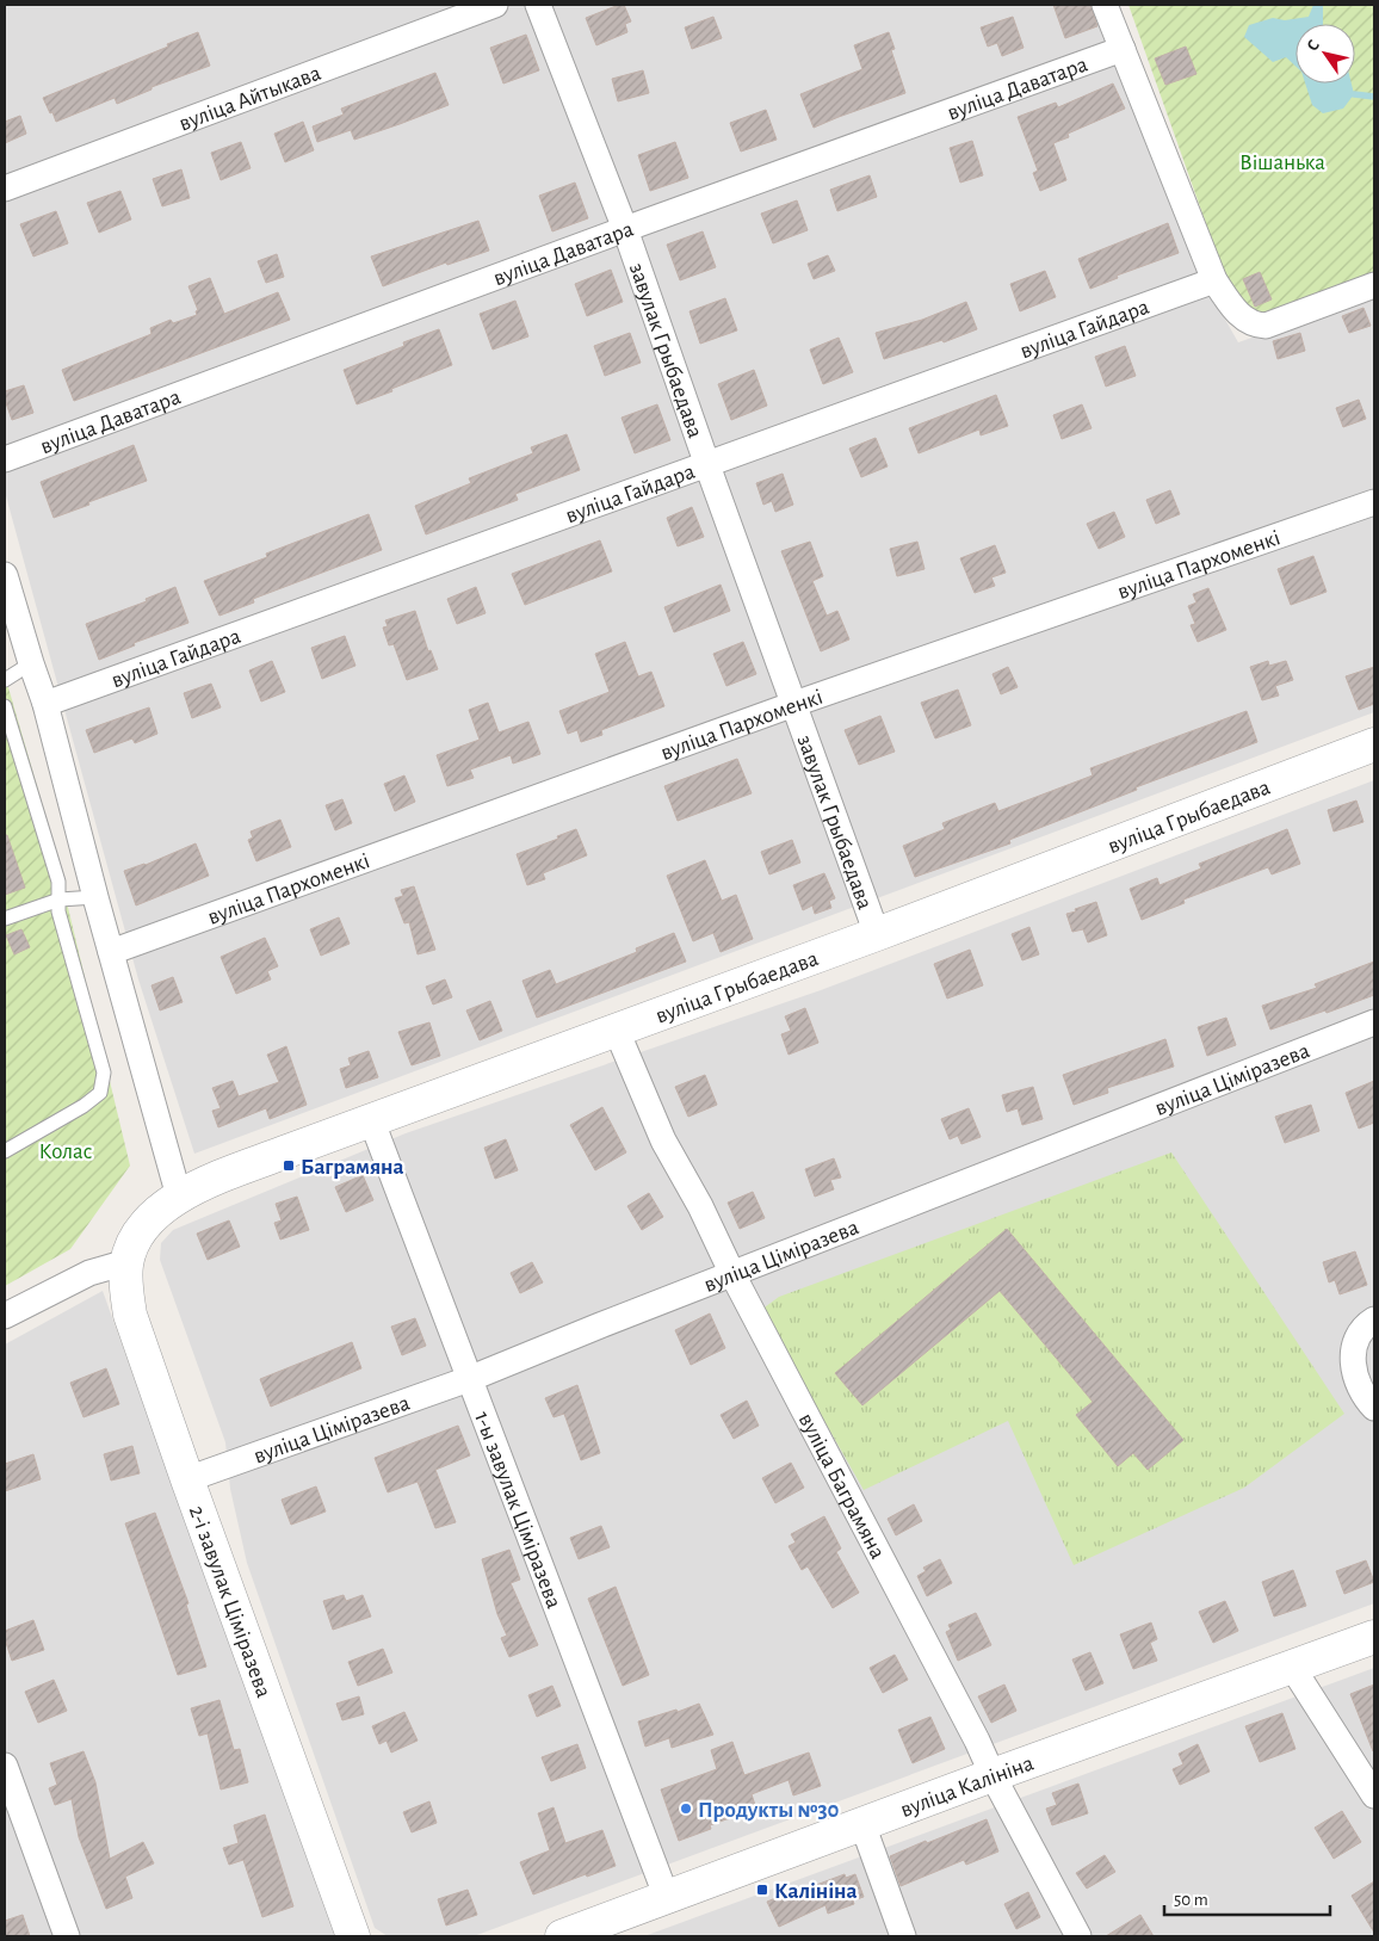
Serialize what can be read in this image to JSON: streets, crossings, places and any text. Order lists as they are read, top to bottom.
{
  "streets": {
    "street": [
      "вуліца Даватара",
      "вуліца Айтыкава",
      "вуліца Гайдара",
      "завулак Грыбаедава",
      "вуліца Пархоменкі",
      "вуліца Грыбаедава",
      "вуліца Ціміразева",
      "вуліца Баграмяна",
      "1-ы завулак Ціміразева",
      "2-і завулак Ціміразева",
      "вуліца Калініна"
    ]
  },
  "crossings": [
    ["вуліца Даватара", "завулак Грыбаедава"],
    ["вуліца Гайдара", "завулак Грыбаедава"],
    ["завулак Грыбаедава", "вуліца Пархоменкі"],
    ["завулак Грыбаедава", "вуліца Грыбаедава"],
    ["вуліца Грыбаедава", "вуліца Баграмяна"],
    ["вуліца Грыбаедава", "1-ы завулак Ціміразева"],
    ["вуліца Грыбаедава", "2-і завулак Ціміразева"],
    ["вуліца Ціміразева", "вуліца Баграмяна"],
    ["вуліца Ціміразева", "1-ы завулак Ціміразева"],
    ["вуліца Ціміразева", "2-і завулак Ціміразева"],
    ["вуліца Баграмяна", "вуліца Калініна"],
    ["1-ы завулак Ціміразева", "вуліца Калініна"]
  ],
  "parks": ["Вішанька", "Колас"],
  "places": {
    "transit": ["Баграмяна", "Калініна"],
    "other": ["Продукты №30"]
  },
  "scale_bar": "50 m",
  "north": "top left"
}
